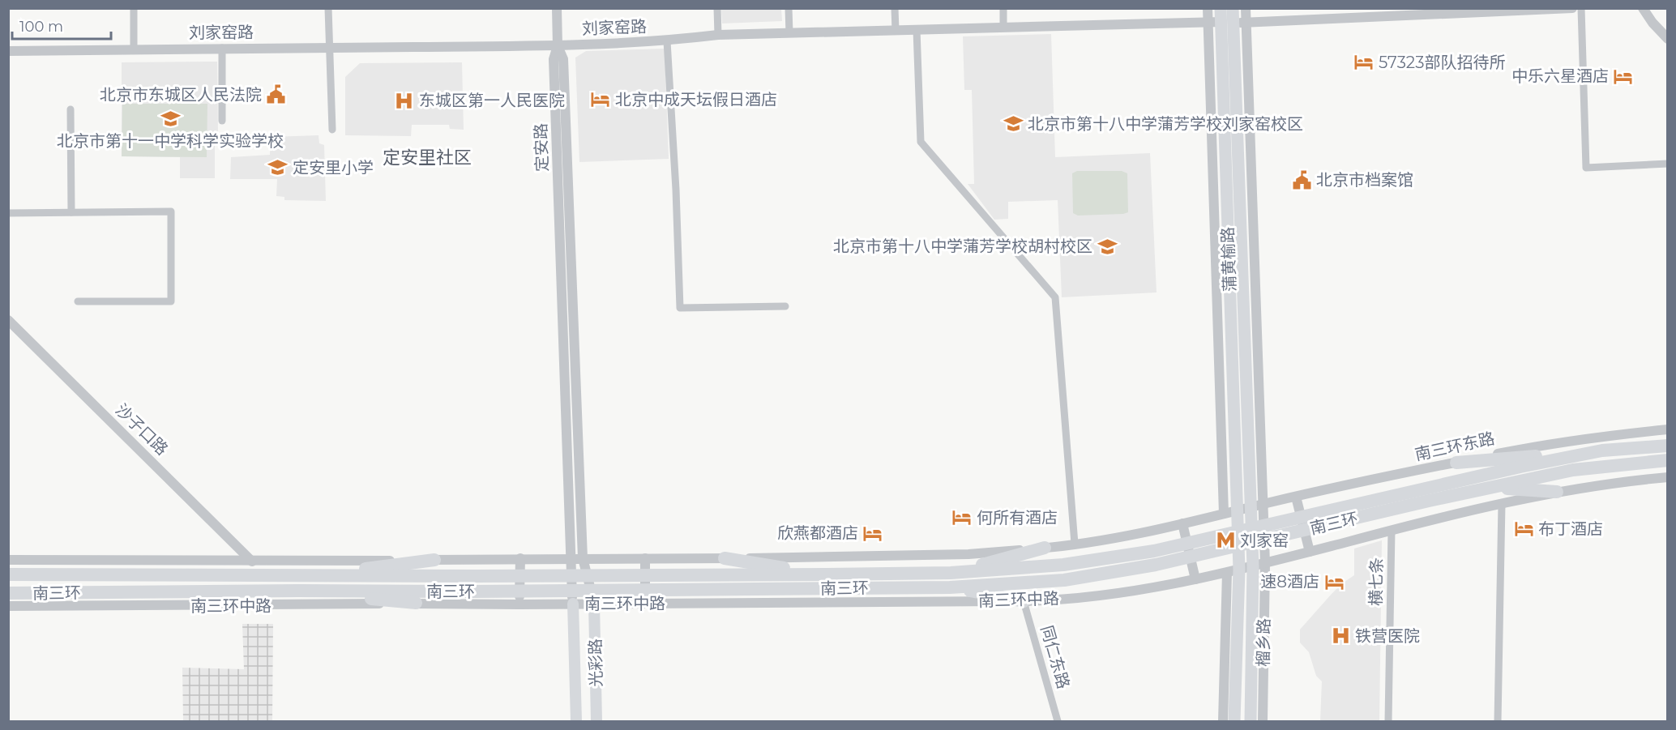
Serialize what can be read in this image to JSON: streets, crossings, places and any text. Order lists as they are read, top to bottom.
{
  "streets": {
    "highway": ["南三环"],
    "main road": ["蒲黄榆路", "榴乡路", "光彩路"],
    "street": [
      "刘家窑路",
      "定安路",
      "沙子口路",
      "南三环东路",
      "横七条",
      "南三环中路",
      "同仁东路"
    ]
  },
  "crossings": [
    ["刘家窑路", "定安路"],
    ["刘家窑路", "蒲黄榆路"],
    ["定安路", "南三环中路"],
    ["定安路", "光彩路"],
    ["蒲黄榆路", "南三环东路"],
    ["蒲黄榆路", "南三环中路"],
    ["蒲黄榆路", "榴乡路"],
    ["南三环中路", "榴乡路"],
    ["南三环中路", "同仁东路"],
    ["南三环中路", "光彩路"]
  ],
  "districts": ["定安里社区"],
  "places": {
    "hotel": [
      "57323部队招待所",
      "中乐六星酒店",
      "北京中成天坛假日酒店",
      "何所有酒店",
      "布丁酒店",
      "欣燕都酒店",
      "速8酒店"
    ],
    "public building": ["北京市东城区人民法院", "北京市档案馆"],
    "hospital": ["东城区第一人民医院", "铁营医院"],
    "school or university": [
      "北京市第十一中学科学实验学校",
      "北京市第十八中学蒲芳学校刘家窑校区",
      "定安里小学",
      "北京市第十八中学蒲芳学校胡村校区"
    ],
    "metro station": ["刘家窑"]
  },
  "scale_bar": "100 m"
}
